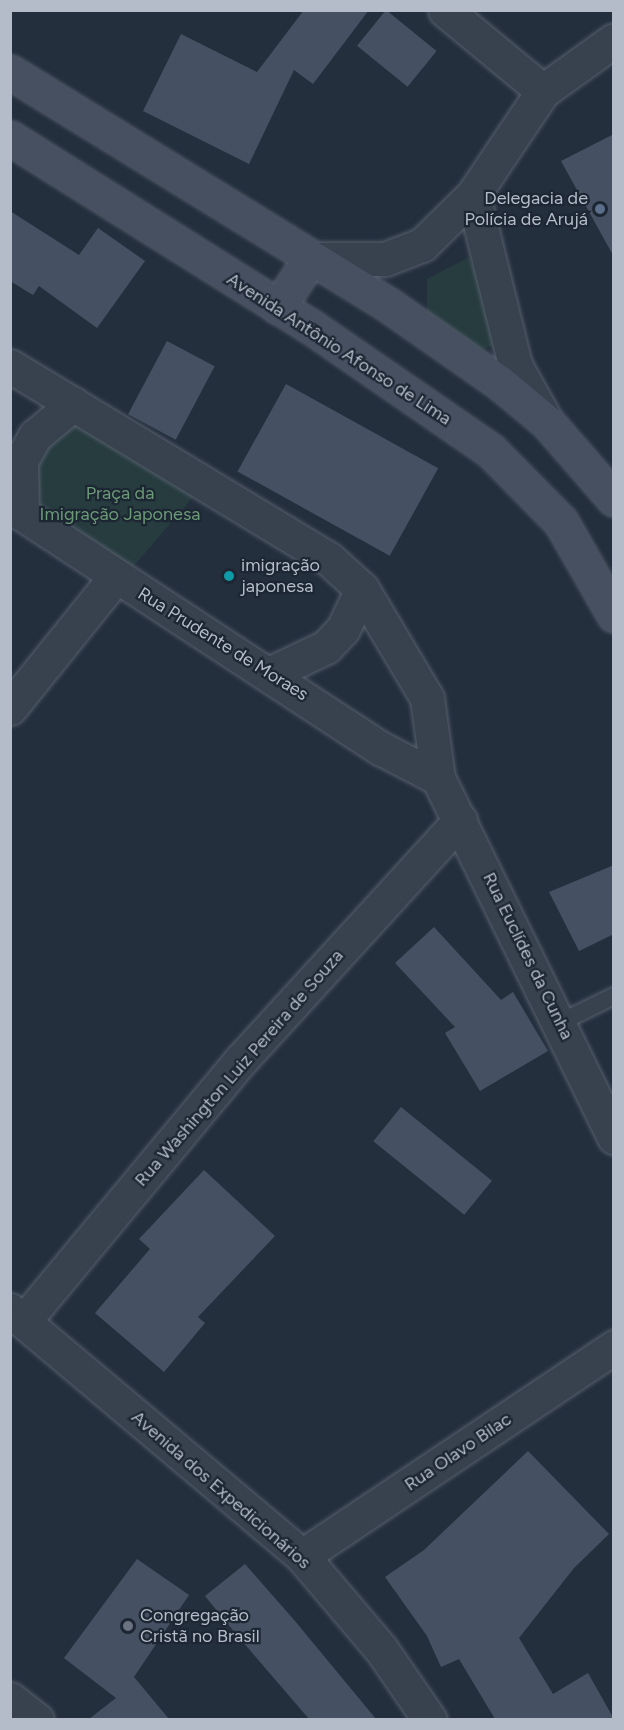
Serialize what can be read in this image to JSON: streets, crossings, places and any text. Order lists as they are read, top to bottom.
{
  "streets": {
    "main road": ["Avenida Antônio Afonso de Lima"],
    "street": [
      "Rua Prudente de Moraes",
      "Rua Euclídes da Cunha",
      "Rua Washington Luiz Pereira de Souza",
      "Rua Olavo Bilac",
      "Avenida dos Expedicionários"
    ]
  },
  "crossings": [
    ["Rua Prudente de Moraes", "Rua Euclídes da Cunha"],
    ["Rua Euclídes da Cunha", "Rua Washington Luiz Pereira de Souza"],
    ["Rua Washington Luiz Pereira de Souza", "Avenida dos Expedicionários"],
    ["Rua Olavo Bilac", "Avenida dos Expedicionários"]
  ],
  "parks": ["Praça da Imigração Japonesa"],
  "places": ["Delegacia de Polícia de Arujá", "imigração japonesa", "Congregação Cristã no Brasil"]
}
